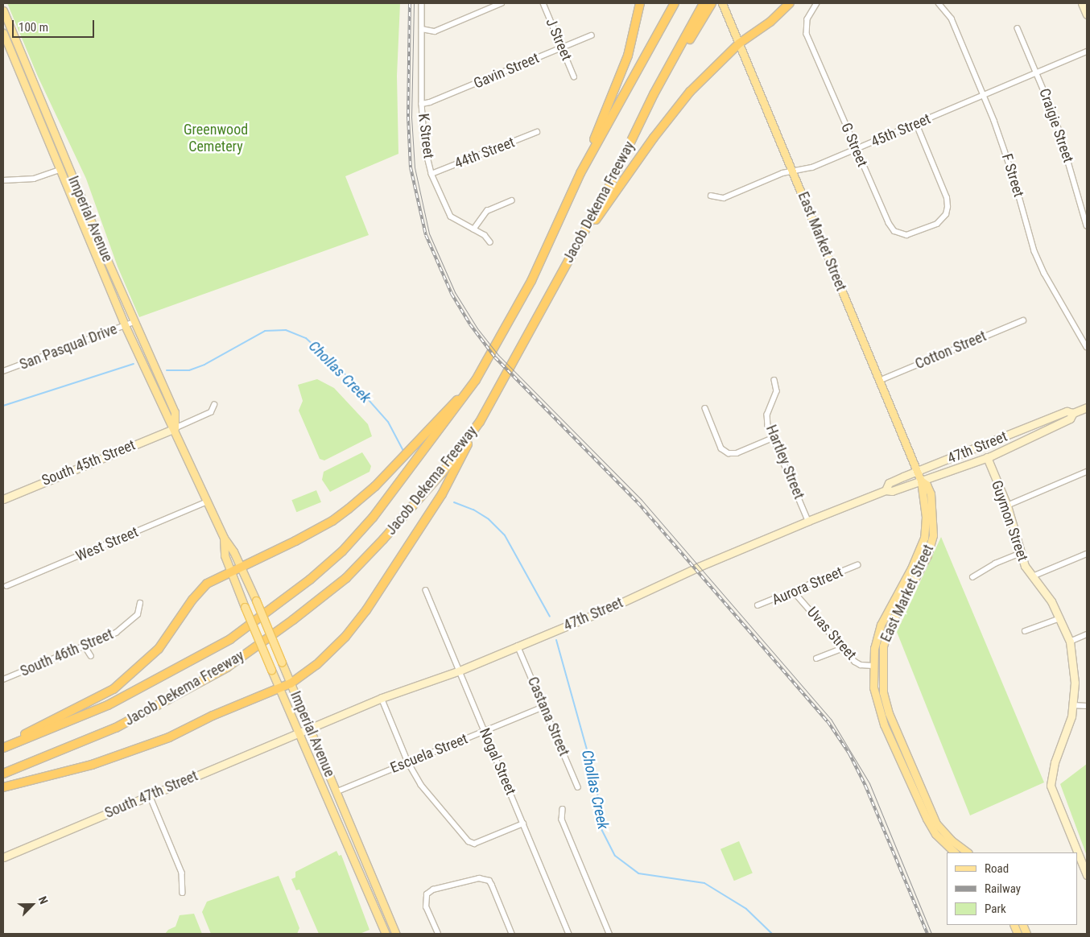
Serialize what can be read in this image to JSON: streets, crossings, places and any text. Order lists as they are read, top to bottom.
{
  "streets": {
    "highway": ["Jacob Dekema Freeway"],
    "main road": [
      "Imperial Avenue",
      "East Market Street",
      "47th Street",
      "South 45th Street",
      "Guymon Street",
      "South 47th Street"
    ],
    "street": [
      "J Street",
      "Gavin Street",
      "Craigie Street",
      "45th Street",
      "K Street",
      "G Street",
      "44th Street",
      "F Street",
      "San Pasqual Drive",
      "Cotton Street",
      "Hartley Street",
      "West Street",
      "Aurora Street",
      "Uvas Street",
      "South 46th Street",
      "Castana Street",
      "Escuela Street",
      "Nogal Street"
    ]
  },
  "crossings": [
    ["J Street", "Gavin Street"],
    ["Gavin Street", "K Street"],
    ["Craigie Street", "45th Street"],
    ["45th Street", "G Street"],
    ["45th Street", "F Street"],
    ["45th Street", "East Market Street"],
    ["K Street", "44th Street"],
    ["Imperial Avenue", "San Pasqual Drive"],
    ["Imperial Avenue", "47th Street"],
    ["Imperial Avenue", "South 45th Street"],
    ["Imperial Avenue", "West Street"],
    ["Imperial Avenue", "Escuela Street"],
    ["Imperial Avenue", "South 47th Street"],
    ["East Market Street", "Cotton Street"],
    ["East Market Street", "47th Street"],
    ["East Market Street", "Uvas Street"],
    ["47th Street", "Hartley Street"],
    ["47th Street", "Guymon Street"],
    ["47th Street", "Castana Street"],
    ["47th Street", "Nogal Street"],
    ["47th Street", "South 47th Street"],
    ["Aurora Street", "Uvas Street"],
    ["Castana Street", "Escuela Street"],
    ["Escuela Street", "Nogal Street"]
  ],
  "water": ["Chollas Creek"],
  "parks": ["Greenwood Cemetery"],
  "legend": ["Road", "Railway", "Park"],
  "scale_bar": "100 m",
  "north": "top right"
}
